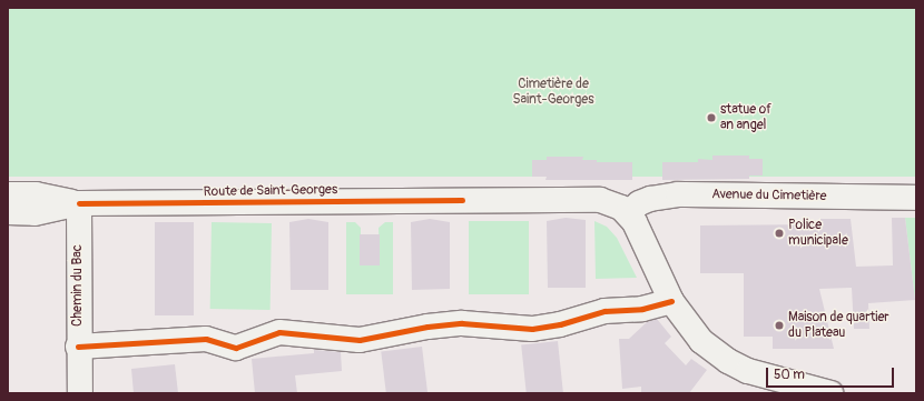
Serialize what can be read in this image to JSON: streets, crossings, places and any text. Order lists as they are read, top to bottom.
{
  "streets": {
    "street": ["Route de Saint-Georges", "Avenue du Cimetière", "Chemin du Bac"]
  },
  "crossings": [
    ["Route de Saint-Georges", "Avenue du Cimetière"],
    ["Route de Saint-Georges", "Chemin du Bac"]
  ],
  "parks": ["Cimetière de Saint-Georges"],
  "places": ["statue of an angel", "Police municipale", "Maison de quartier du Plateau"],
  "scale_bar": "50 m"
}
